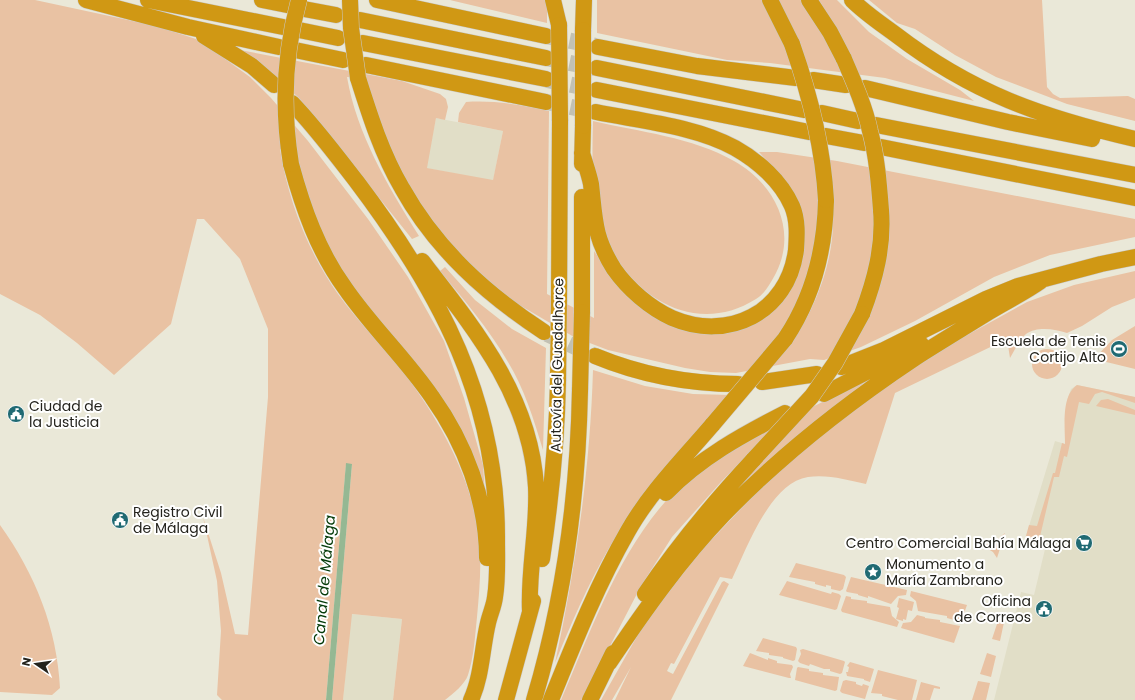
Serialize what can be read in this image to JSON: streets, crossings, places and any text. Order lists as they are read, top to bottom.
{
  "streets": {
    "highway": ["Autovía del Guadalhorce"]
  },
  "water": ["Canal de Málaga"],
  "places": {
    "sports": ["Escuela de Tenis Cortijo Alto"],
    "public building": ["Ciudad de la Justicia", "Registro Civil de Málaga", "Oficina de Correos"],
    "supermarket": ["Centro Comercial Bahía Málaga"],
    "place": ["Monumento a María Zambrano"]
  },
  "north": "left"
}
